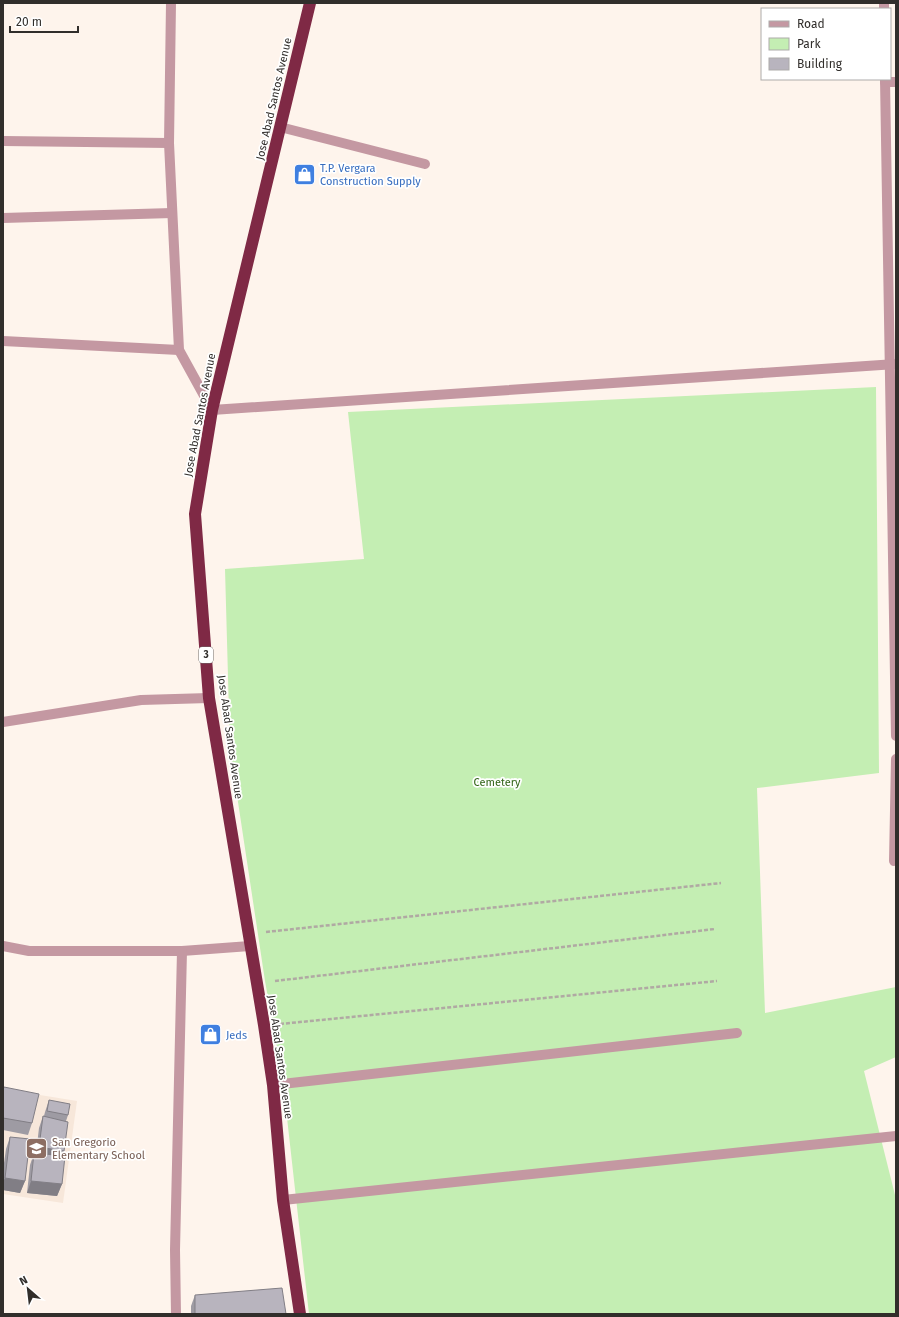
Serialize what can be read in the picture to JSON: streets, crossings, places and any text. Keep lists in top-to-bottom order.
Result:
{
  "streets": {
    "highway": ["Jose Abad Santos Avenue", "3"]
  },
  "parks": ["Cemetery"],
  "places": {
    "shop": ["T.P. Vergara Construction Supply", "Jeds"],
    "school or university": ["San Gregorio Elementary School"]
  },
  "legend": ["Road", "Park", "Building"],
  "scale_bar": "20 m",
  "north": "top left"
}
